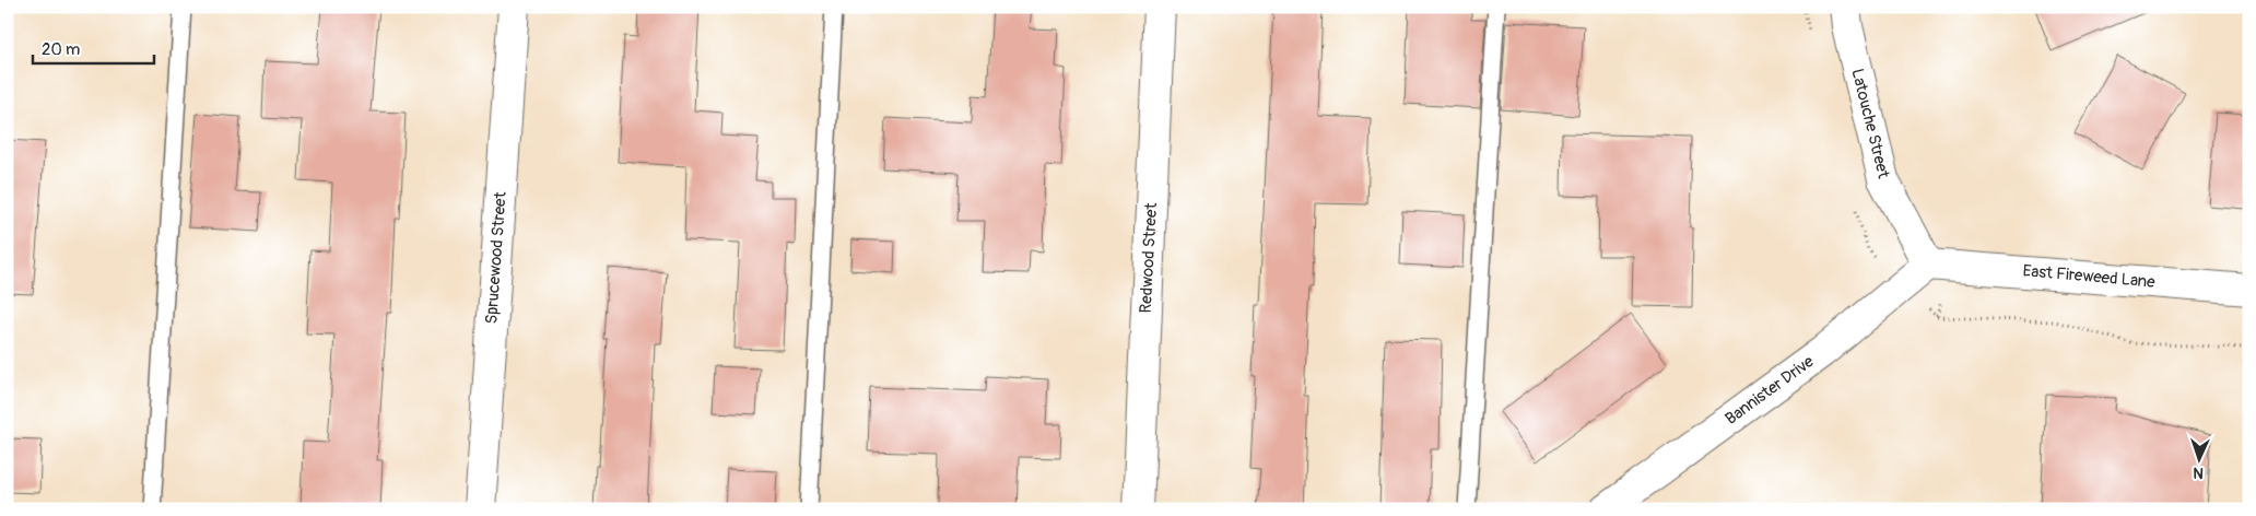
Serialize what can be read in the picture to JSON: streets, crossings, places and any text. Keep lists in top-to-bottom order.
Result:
{
  "streets": {
    "street": [
      "Latouche Street",
      "Sprucewood Street",
      "Redwood Street",
      "East Fireweed Lane",
      "Bannister Drive"
    ]
  },
  "crossings": [
    ["Latouche Street", "East Fireweed Lane"],
    ["Latouche Street", "Bannister Drive"],
    ["East Fireweed Lane", "Bannister Drive"]
  ],
  "scale_bar": "20 m",
  "north": "bottom"
}
